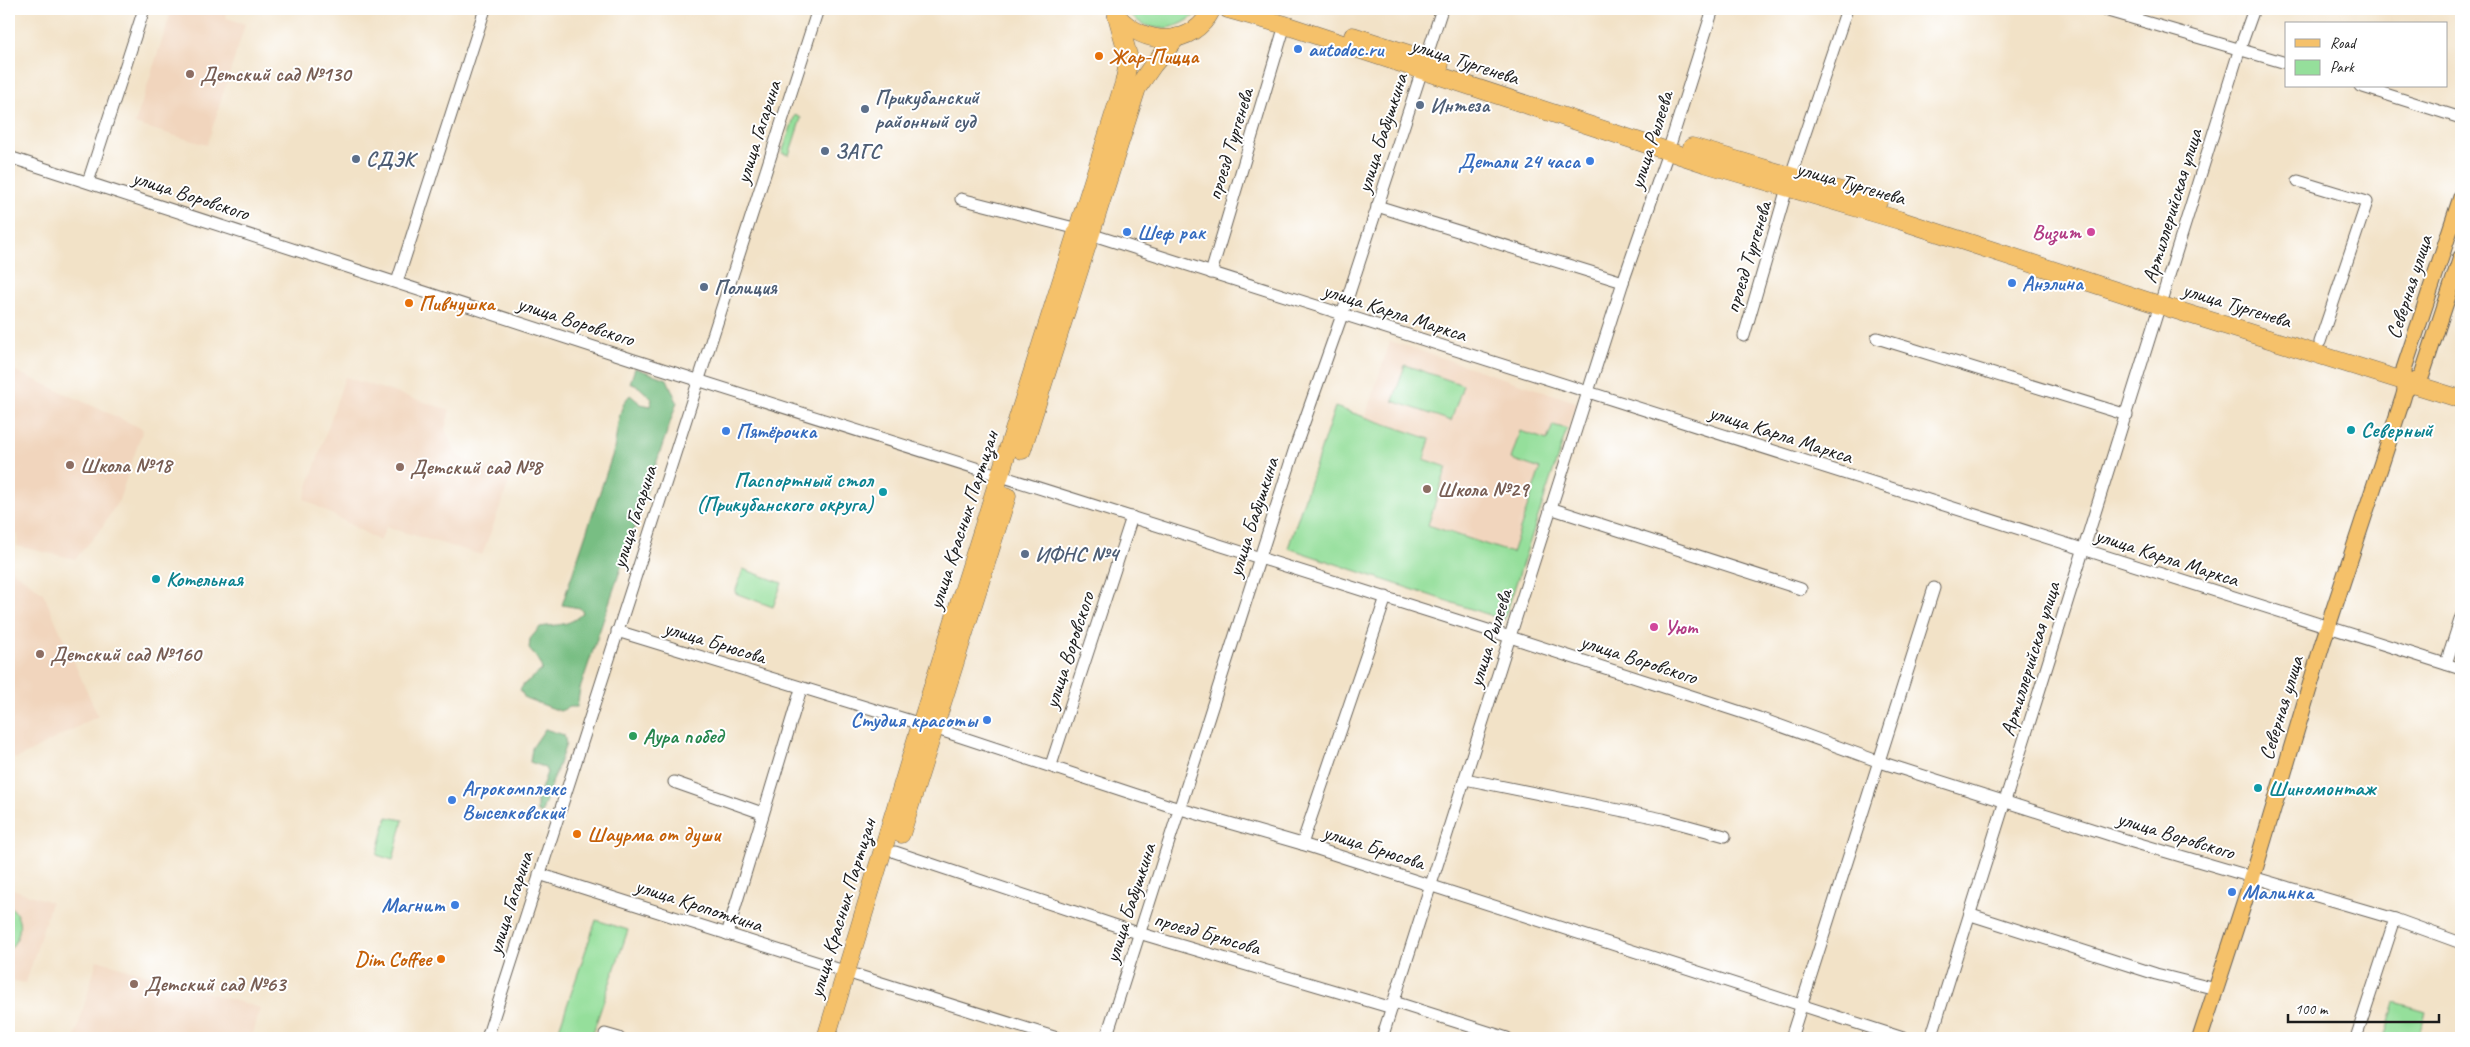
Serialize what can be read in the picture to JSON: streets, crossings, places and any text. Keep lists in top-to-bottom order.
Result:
{
  "streets": {
    "highway": ["улица Тургенева", "улица Красных Партизан"],
    "main road": ["Северная улица"],
    "street": [
      "улица Гагарина",
      "улица Бабушкина",
      "улица Рылеева",
      "проезд Тургенева",
      "улица Воровского",
      "Артиллерийская улица",
      "улица Карла Маркса",
      "улица Брюсова",
      "улица Кропоткина",
      "проезд Брюсова"
    ]
  },
  "crossings": [
    ["улица Тургенева", "улица Бабушкина"],
    ["улица Тургенева", "улица Рылеева"],
    ["улица Тургенева", "проезд Тургенева"],
    ["улица Тургенева", "Артиллерийская улица"],
    ["улица Тургенева", "Северная улица"],
    ["улица Гагарина", "улица Воровского"],
    ["улица Гагарина", "улица Брюсова"],
    ["улица Гагарина", "улица Кропоткина"],
    ["улица Бабушкина", "улица Воровского"],
    ["улица Бабушкина", "улица Карла Маркса"],
    ["улица Бабушкина", "улица Брюсова"],
    ["улица Бабушкина", "проезд Брюсова"],
    ["улица Рылеева", "улица Воровского"],
    ["улица Рылеева", "улица Карла Маркса"],
    ["улица Рылеева", "улица Брюсова"],
    ["улица Рылеева", "проезд Брюсова"],
    ["проезд Тургенева", "улица Карла Маркса"],
    ["улица Воровского", "Артиллерийская улица"],
    ["улица Воровского", "Северная улица"],
    ["улица Воровского", "улица Красных Партизан"],
    ["улица Воровского", "улица Брюсова"],
    ["Артиллерийская улица", "улица Карла Маркса"],
    ["Северная улица", "улица Карла Маркса"],
    ["улица Карла Маркса", "улица Красных Партизан"],
    ["улица Красных Партизан", "улица Брюсова"],
    ["улица Красных Партизан", "улица Кропоткина"],
    ["улица Красных Партизан", "проезд Брюсова"]
  ],
  "places": [
    "autodoc.ru",
    "Жар-Пицца",
    "Детский сад №130",
    "Интеза",
    "Прикубанский районный суд",
    "ЗАГС",
    "СДЭК",
    "Детали 24 часа",
    "Шеф рак",
    "Визит",
    "Анэлина",
    "Полиция",
    "Пивнушка",
    "Северный",
    "Пятёрочка",
    "Школа №18",
    "Детский сад №8",
    "Школа №29",
    "Паспортный стол (Прикубанского округа)",
    "ИФНС №4",
    "Котельная",
    "Уют",
    "Детский сад №160",
    "Студия красоты",
    "Аура побед",
    "Шиномонтаж",
    "Агрокомплекс Выселковский",
    "Шаурма от души",
    "Малинка",
    "Магнит",
    "Dim Coffee",
    "Детский сад №63"
  ],
  "legend": ["Road", "Park"],
  "scale_bar": "100 m"
}
